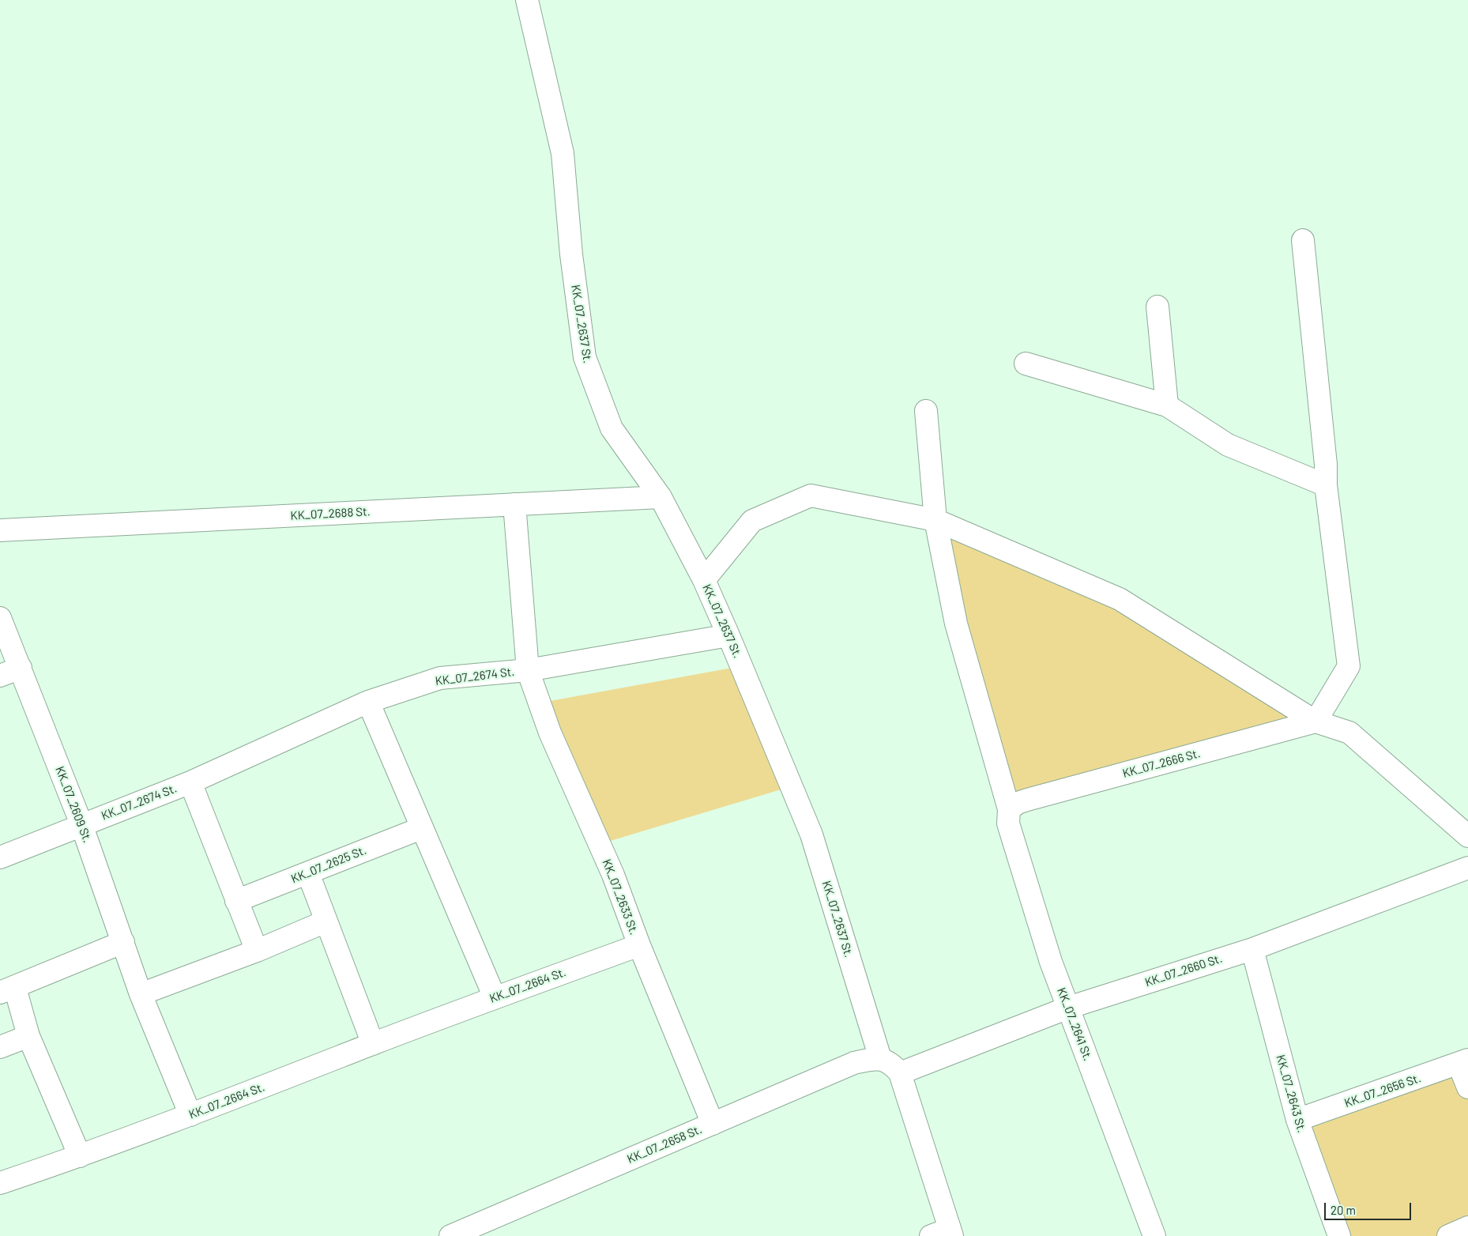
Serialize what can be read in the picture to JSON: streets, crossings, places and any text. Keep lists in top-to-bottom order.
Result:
{
  "streets": {
    "street": [
      "KK_07_2637 St.",
      "KK_07_2688 St.",
      "KK_07_2674 St.",
      "KK_07_2666 St.",
      "KK_07_2609 St.",
      "KK_07_2625 St.",
      "KK_07_2633 St.",
      "KK_07_2660 St.",
      "KK_07_2664 St.",
      "KK_07_2641 St.",
      "KK_07_2656 St.",
      "KK_07_2643 St.",
      "KK_07_2658 St."
    ]
  },
  "crossings": [
    ["KK_07_2637 St.", "KK_07_2688 St."],
    ["KK_07_2637 St.", "KK_07_2674 St."],
    ["KK_07_2637 St.", "KK_07_2658 St."],
    ["KK_07_2688 St.", "KK_07_2633 St."],
    ["KK_07_2674 St.", "KK_07_2609 St."],
    ["KK_07_2674 St.", "KK_07_2625 St."],
    ["KK_07_2674 St.", "KK_07_2633 St."],
    ["KK_07_2666 St.", "KK_07_2641 St."],
    ["KK_07_2609 St.", "KK_07_2664 St."],
    ["KK_07_2633 St.", "KK_07_2664 St."],
    ["KK_07_2633 St.", "KK_07_2658 St."],
    ["KK_07_2660 St.", "KK_07_2641 St."],
    ["KK_07_2660 St.", "KK_07_2643 St."],
    ["KK_07_2656 St.", "KK_07_2643 St."]
  ],
  "scale_bar": "20 m"
}
